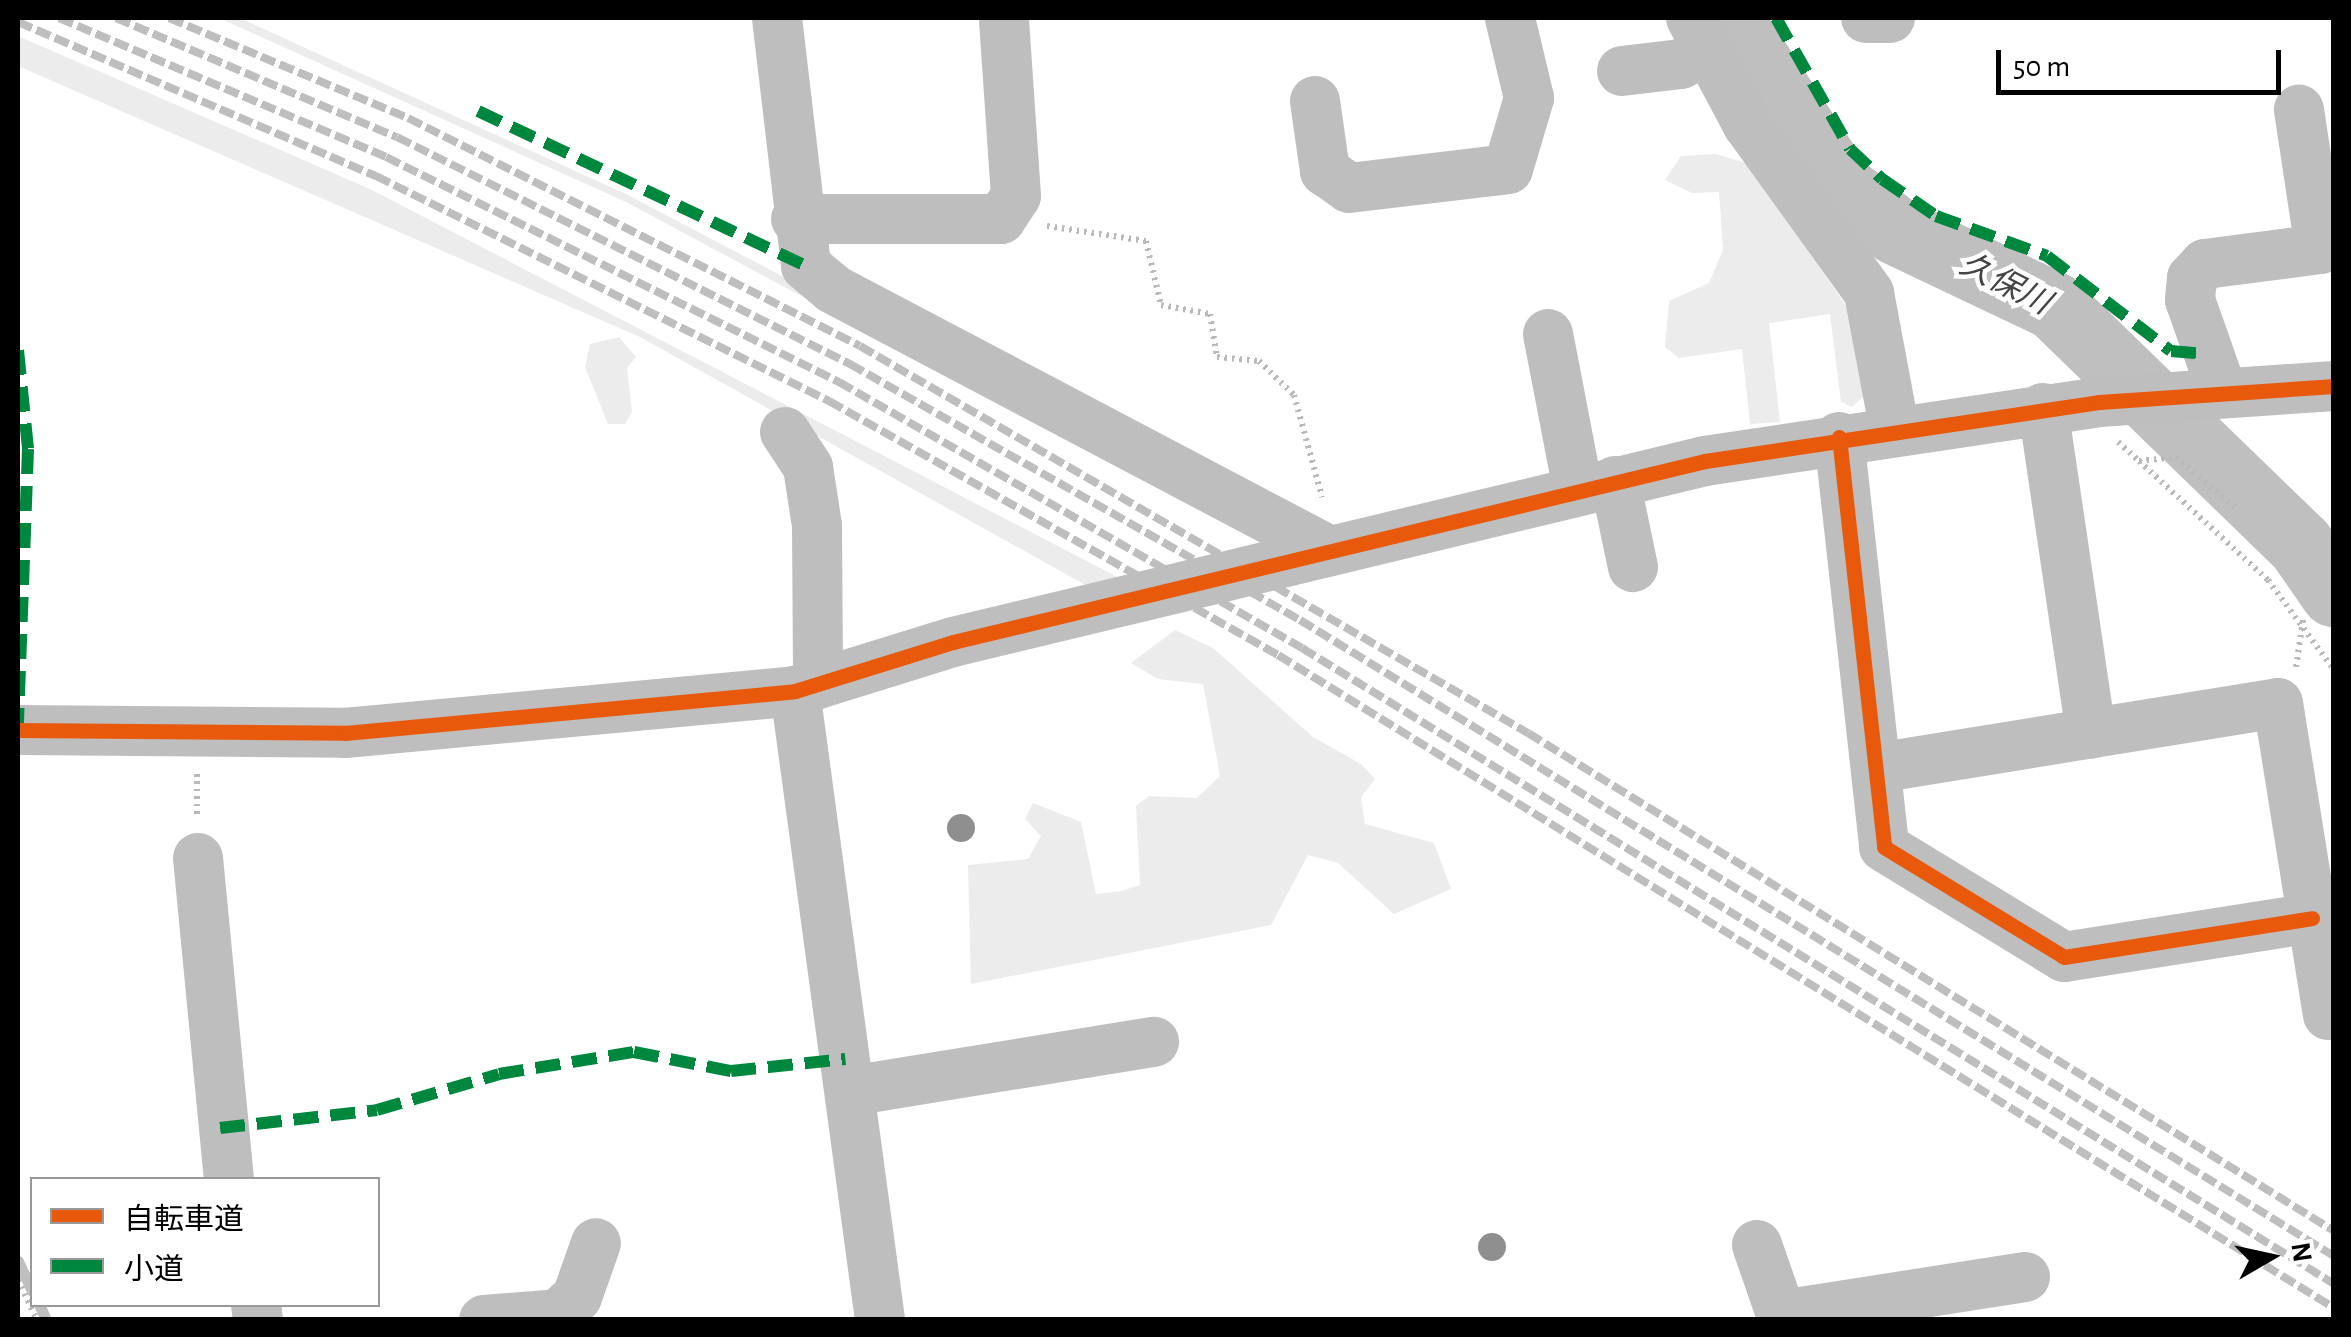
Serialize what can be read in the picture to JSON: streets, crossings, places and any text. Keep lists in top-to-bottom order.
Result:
{
  "water": ["久保川"],
  "legend": ["自転車道", "小道"],
  "scale_bar": "50 m",
  "north": "right"
}
